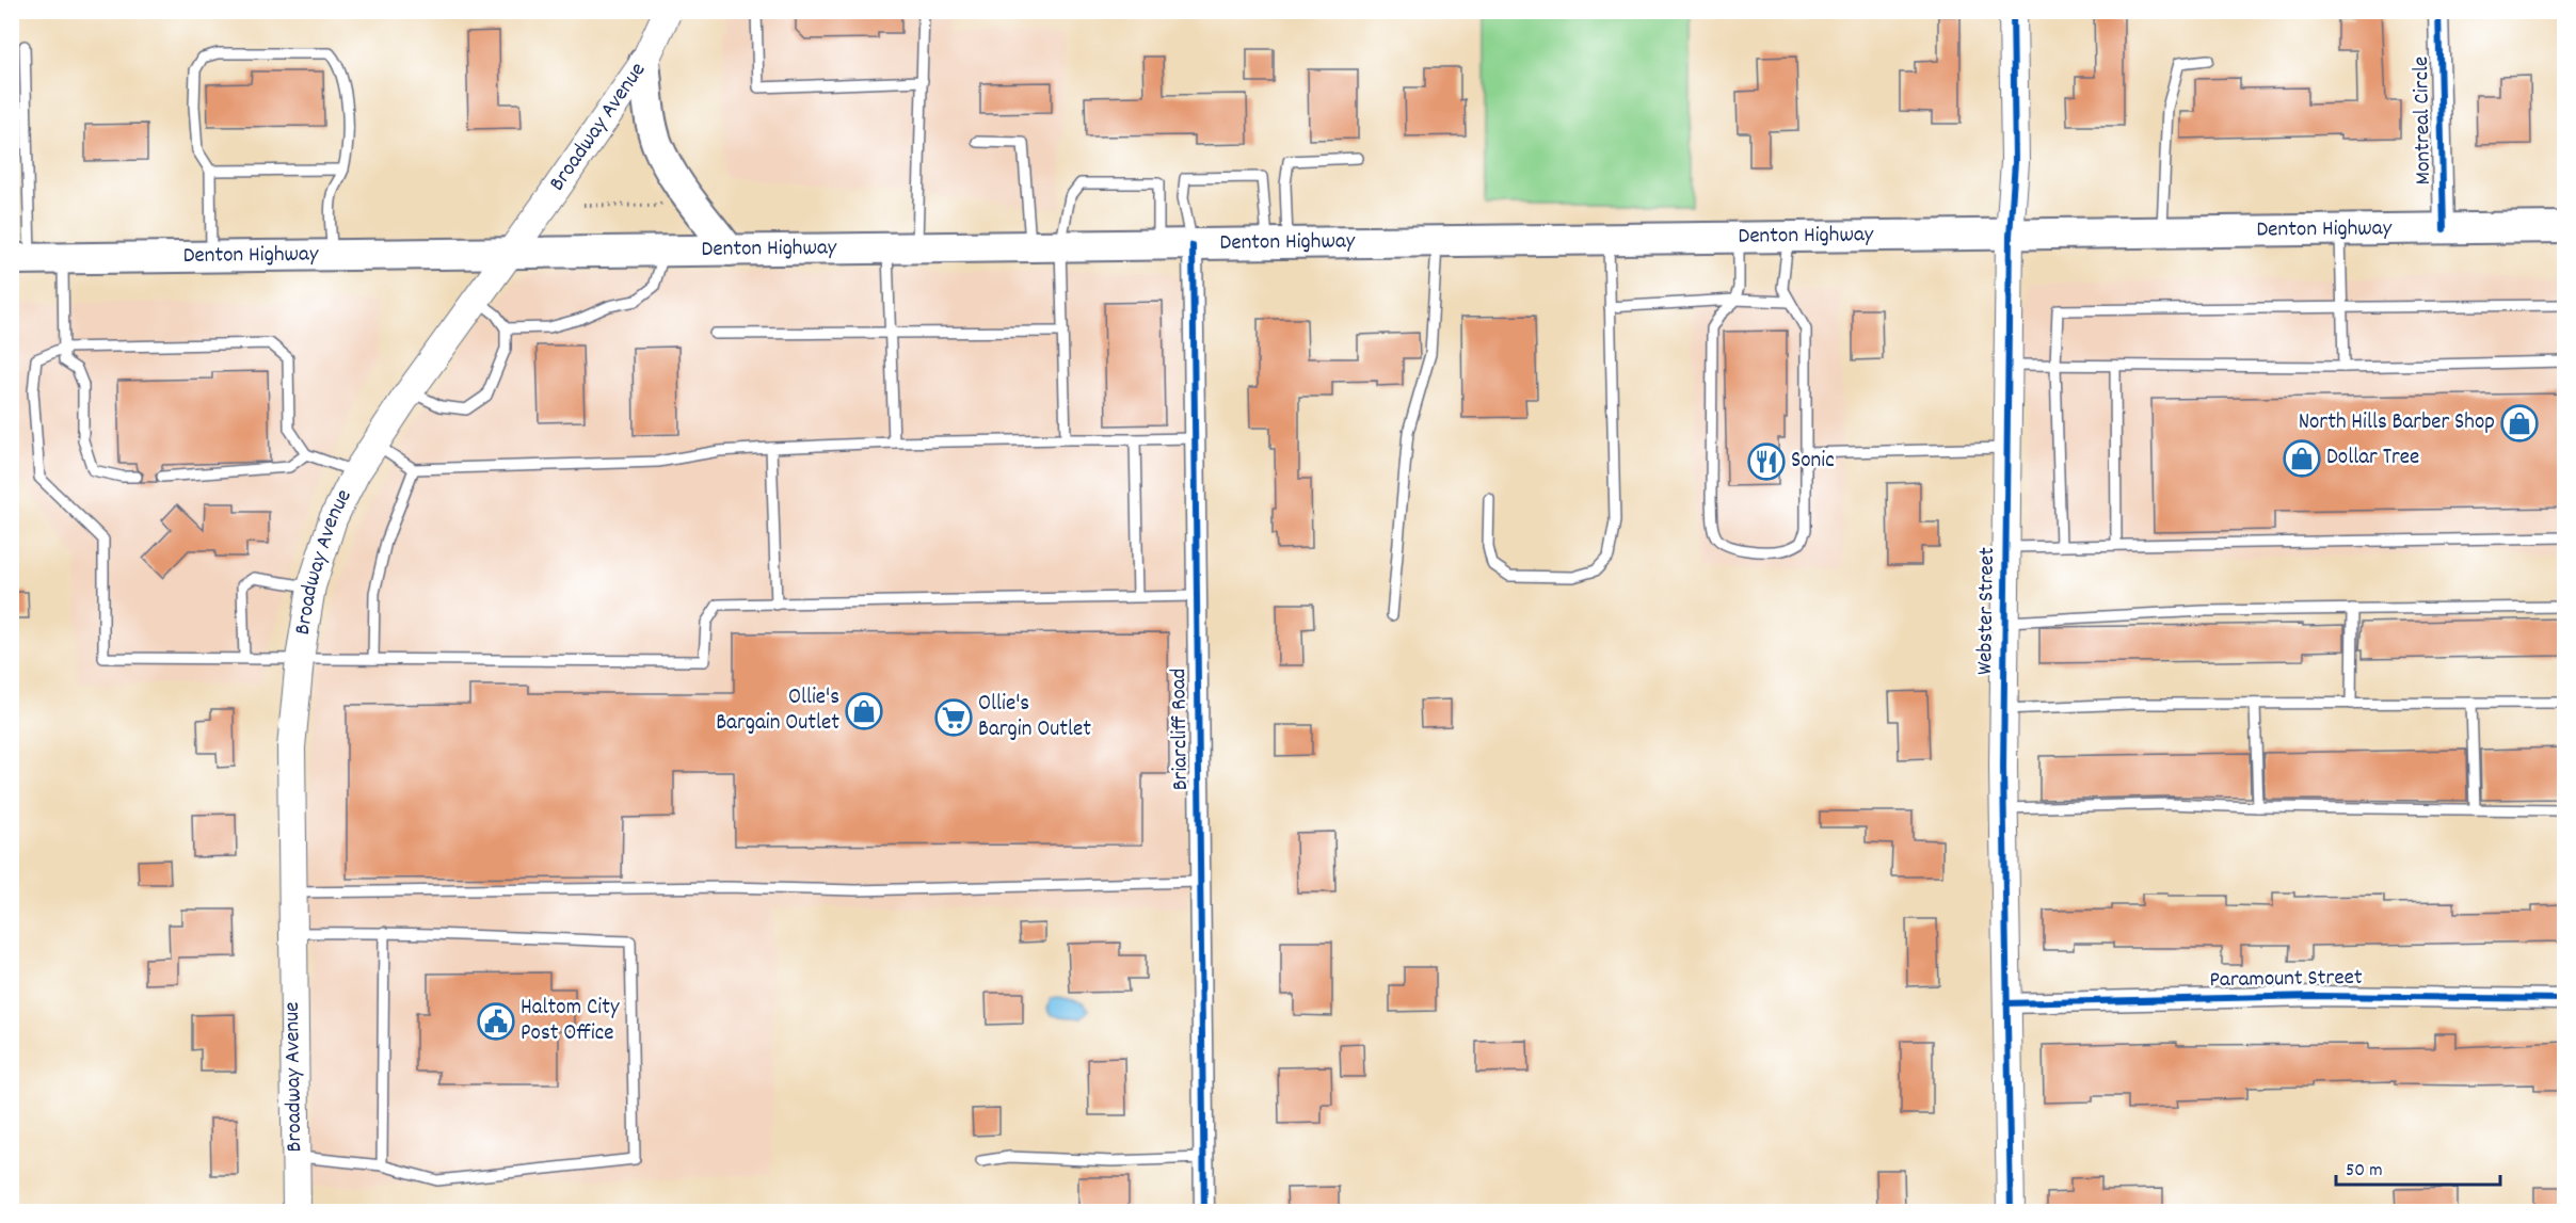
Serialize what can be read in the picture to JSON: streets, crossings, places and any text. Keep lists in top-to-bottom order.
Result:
{
  "streets": {
    "main road": ["Broadway Avenue", "Denton Highway", "Webster Street"],
    "street": ["Montreal Circle", "Briarcliff Road", "Paramount Street"]
  },
  "crossings": [
    ["Montreal Circle", "Denton Highway"],
    ["Broadway Avenue", "Denton Highway"],
    ["Denton Highway", "Webster Street"],
    ["Denton Highway", "Briarcliff Road"],
    ["Webster Street", "Paramount Street"]
  ],
  "places": {
    "shop": ["North Hills Barber Shop", "Dollar Tree", "Ollie's Bargain Outlet"],
    "restaurant": ["Sonic"],
    "supermarket": ["Ollie's Bargin Outlet"],
    "public building": ["Haltom City Post Office"]
  },
  "scale_bar": "50 m"
}
